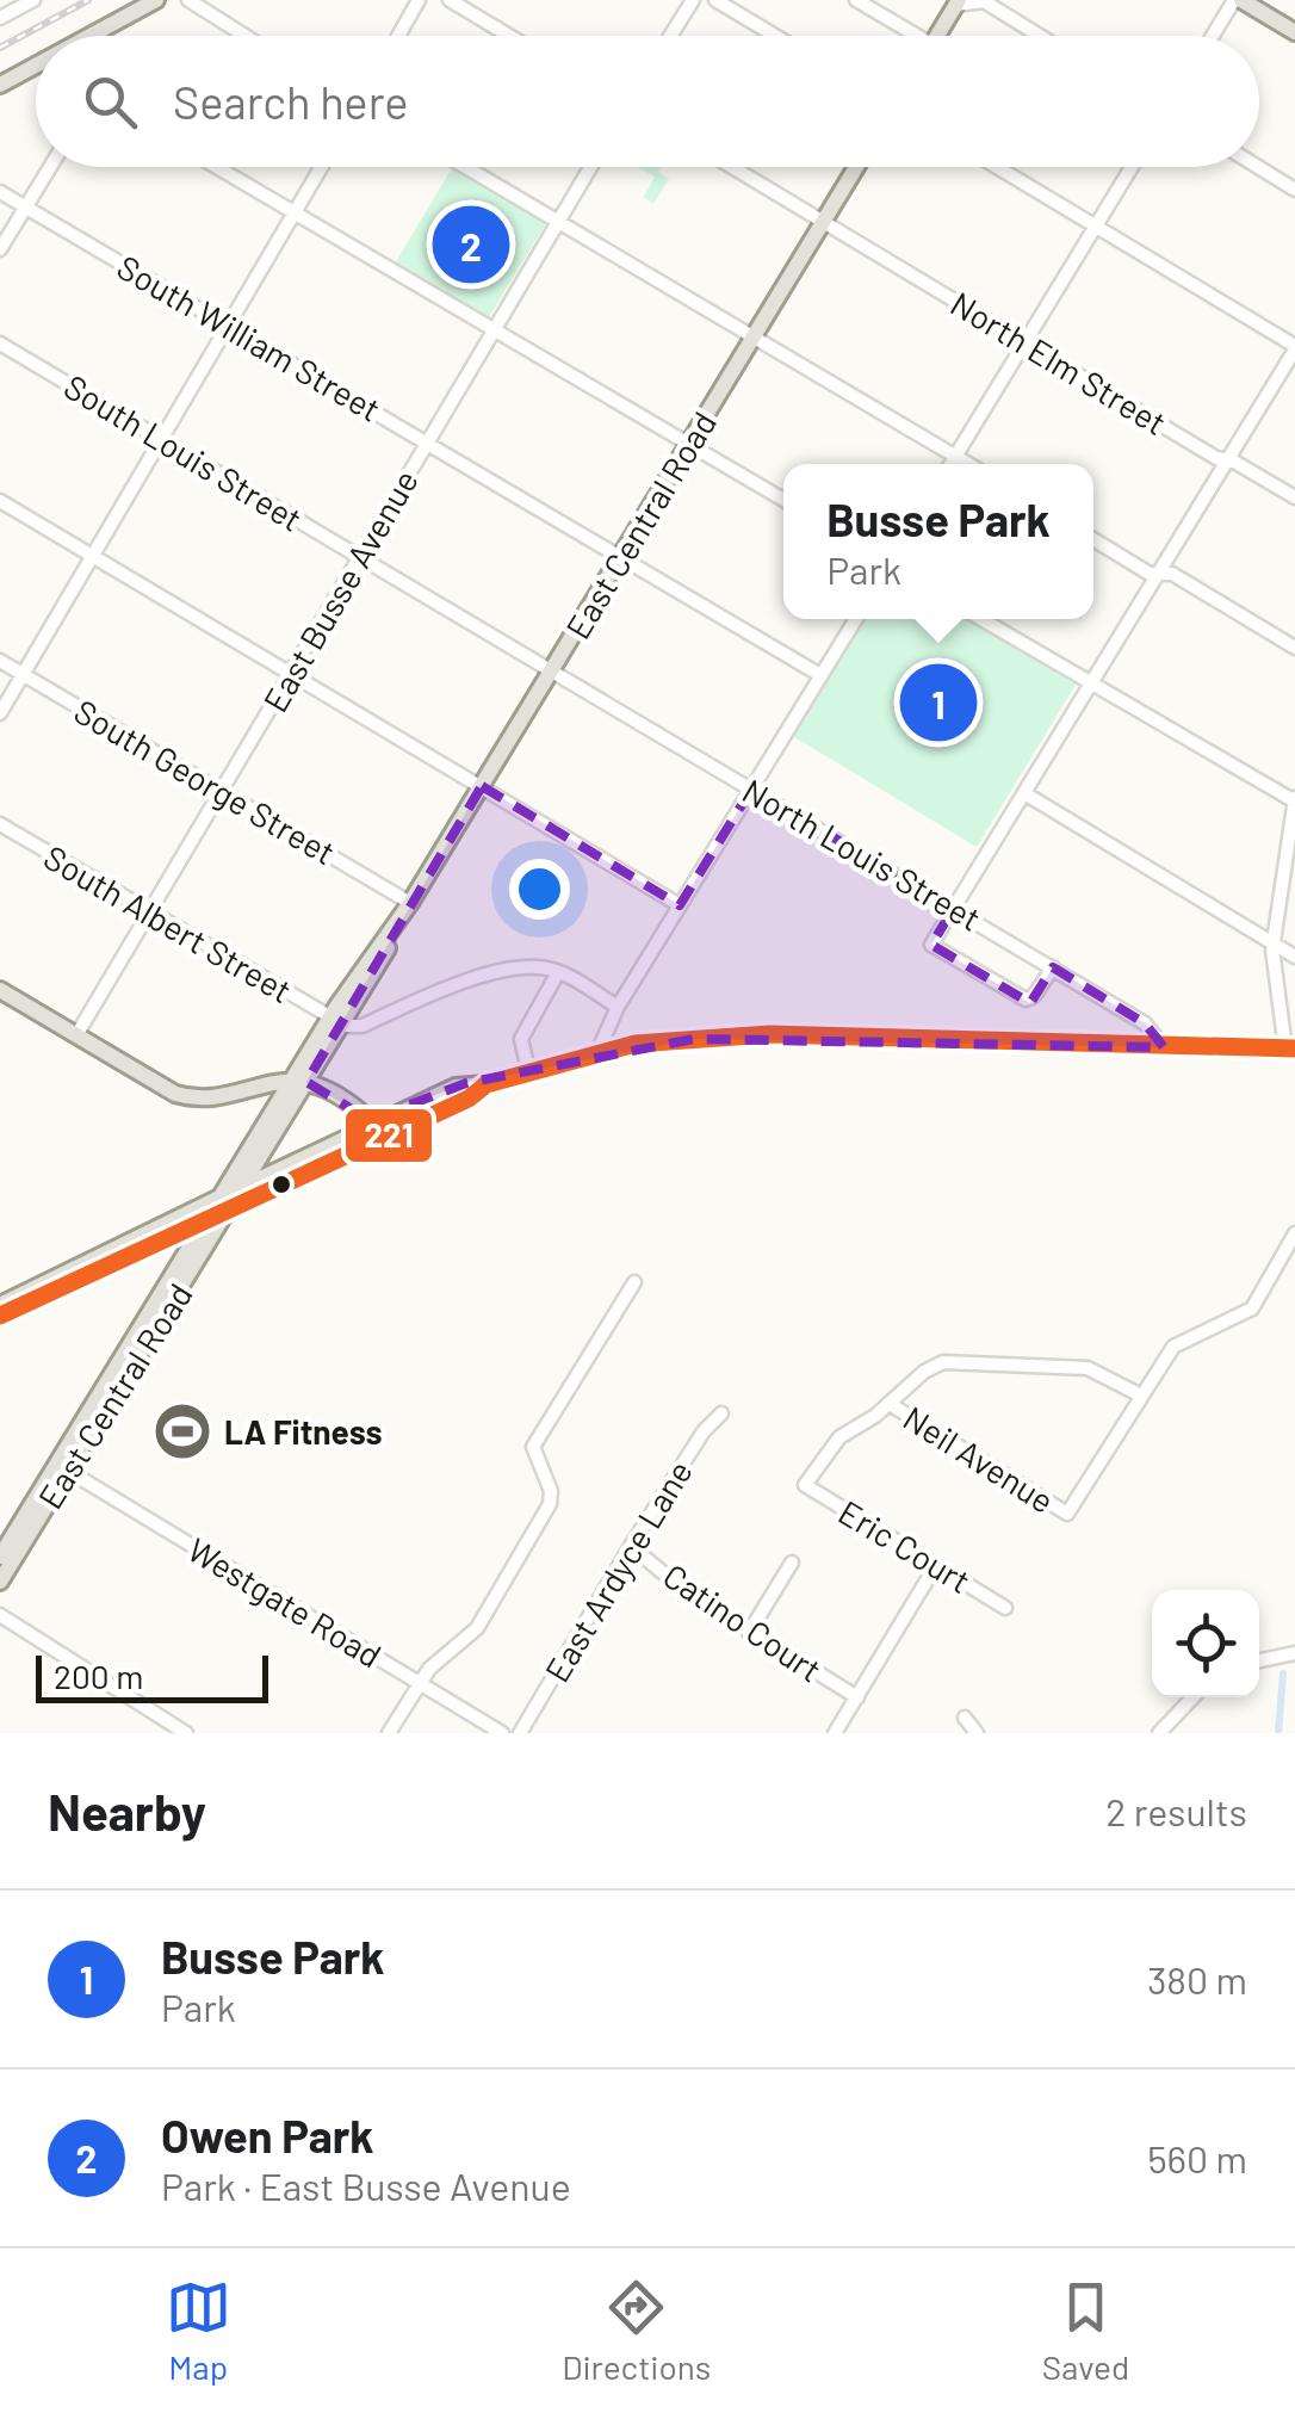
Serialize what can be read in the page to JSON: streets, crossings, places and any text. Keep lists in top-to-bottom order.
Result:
{
  "streets": {
    "main road": ["East Central Road"],
    "street": [
      "South William Street",
      "North Elm Street",
      "South Louis Street",
      "East Busse Avenue",
      "South George Street",
      "North Louis Street",
      "South Albert Street",
      "Neil Avenue",
      "Eric Court",
      "East Ardyce Lane",
      "Westgate Road",
      "Catino Court"
    ]
  },
  "crossings": [
    ["South William Street", "East Central Road"],
    ["South William Street", "East Busse Avenue"],
    ["North Elm Street", "East Central Road"],
    ["South Louis Street", "East Central Road"],
    ["South Louis Street", "East Busse Avenue"],
    ["South Louis Street", "North Louis Street"],
    ["East Central Road", "South George Street"],
    ["East Central Road", "North Louis Street"],
    ["East Central Road", "South Albert Street"],
    ["East Central Road", "Westgate Road"],
    ["East Busse Avenue", "South George Street"],
    ["East Busse Avenue", "South Albert Street"],
    ["Neil Avenue", "Eric Court"],
    ["East Ardyce Lane", "Catino Court"]
  ],
  "places": {
    "sports": ["LA Fitness"]
  },
  "lines": ["transit line 221"],
  "scale_bar": "200 m",
  "page": {
    "search": "Search here",
    "pins": ["2", "1"],
    "popup": ["Busse Park", "Park"],
    "scale": "200 m",
    "heading": ["Nearby", "2 results"],
    "list": [
      {
        "mark": "1",
        "name": "Busse Park",
        "note": "Park",
        "value": "380 m"
      },
      {
        "mark": "2",
        "name": "Owen Park",
        "note": "Park · East Busse Avenue",
        "value": "560 m"
      }
    ],
    "nav": ["Map", "Directions", "Saved"]
  }
}
